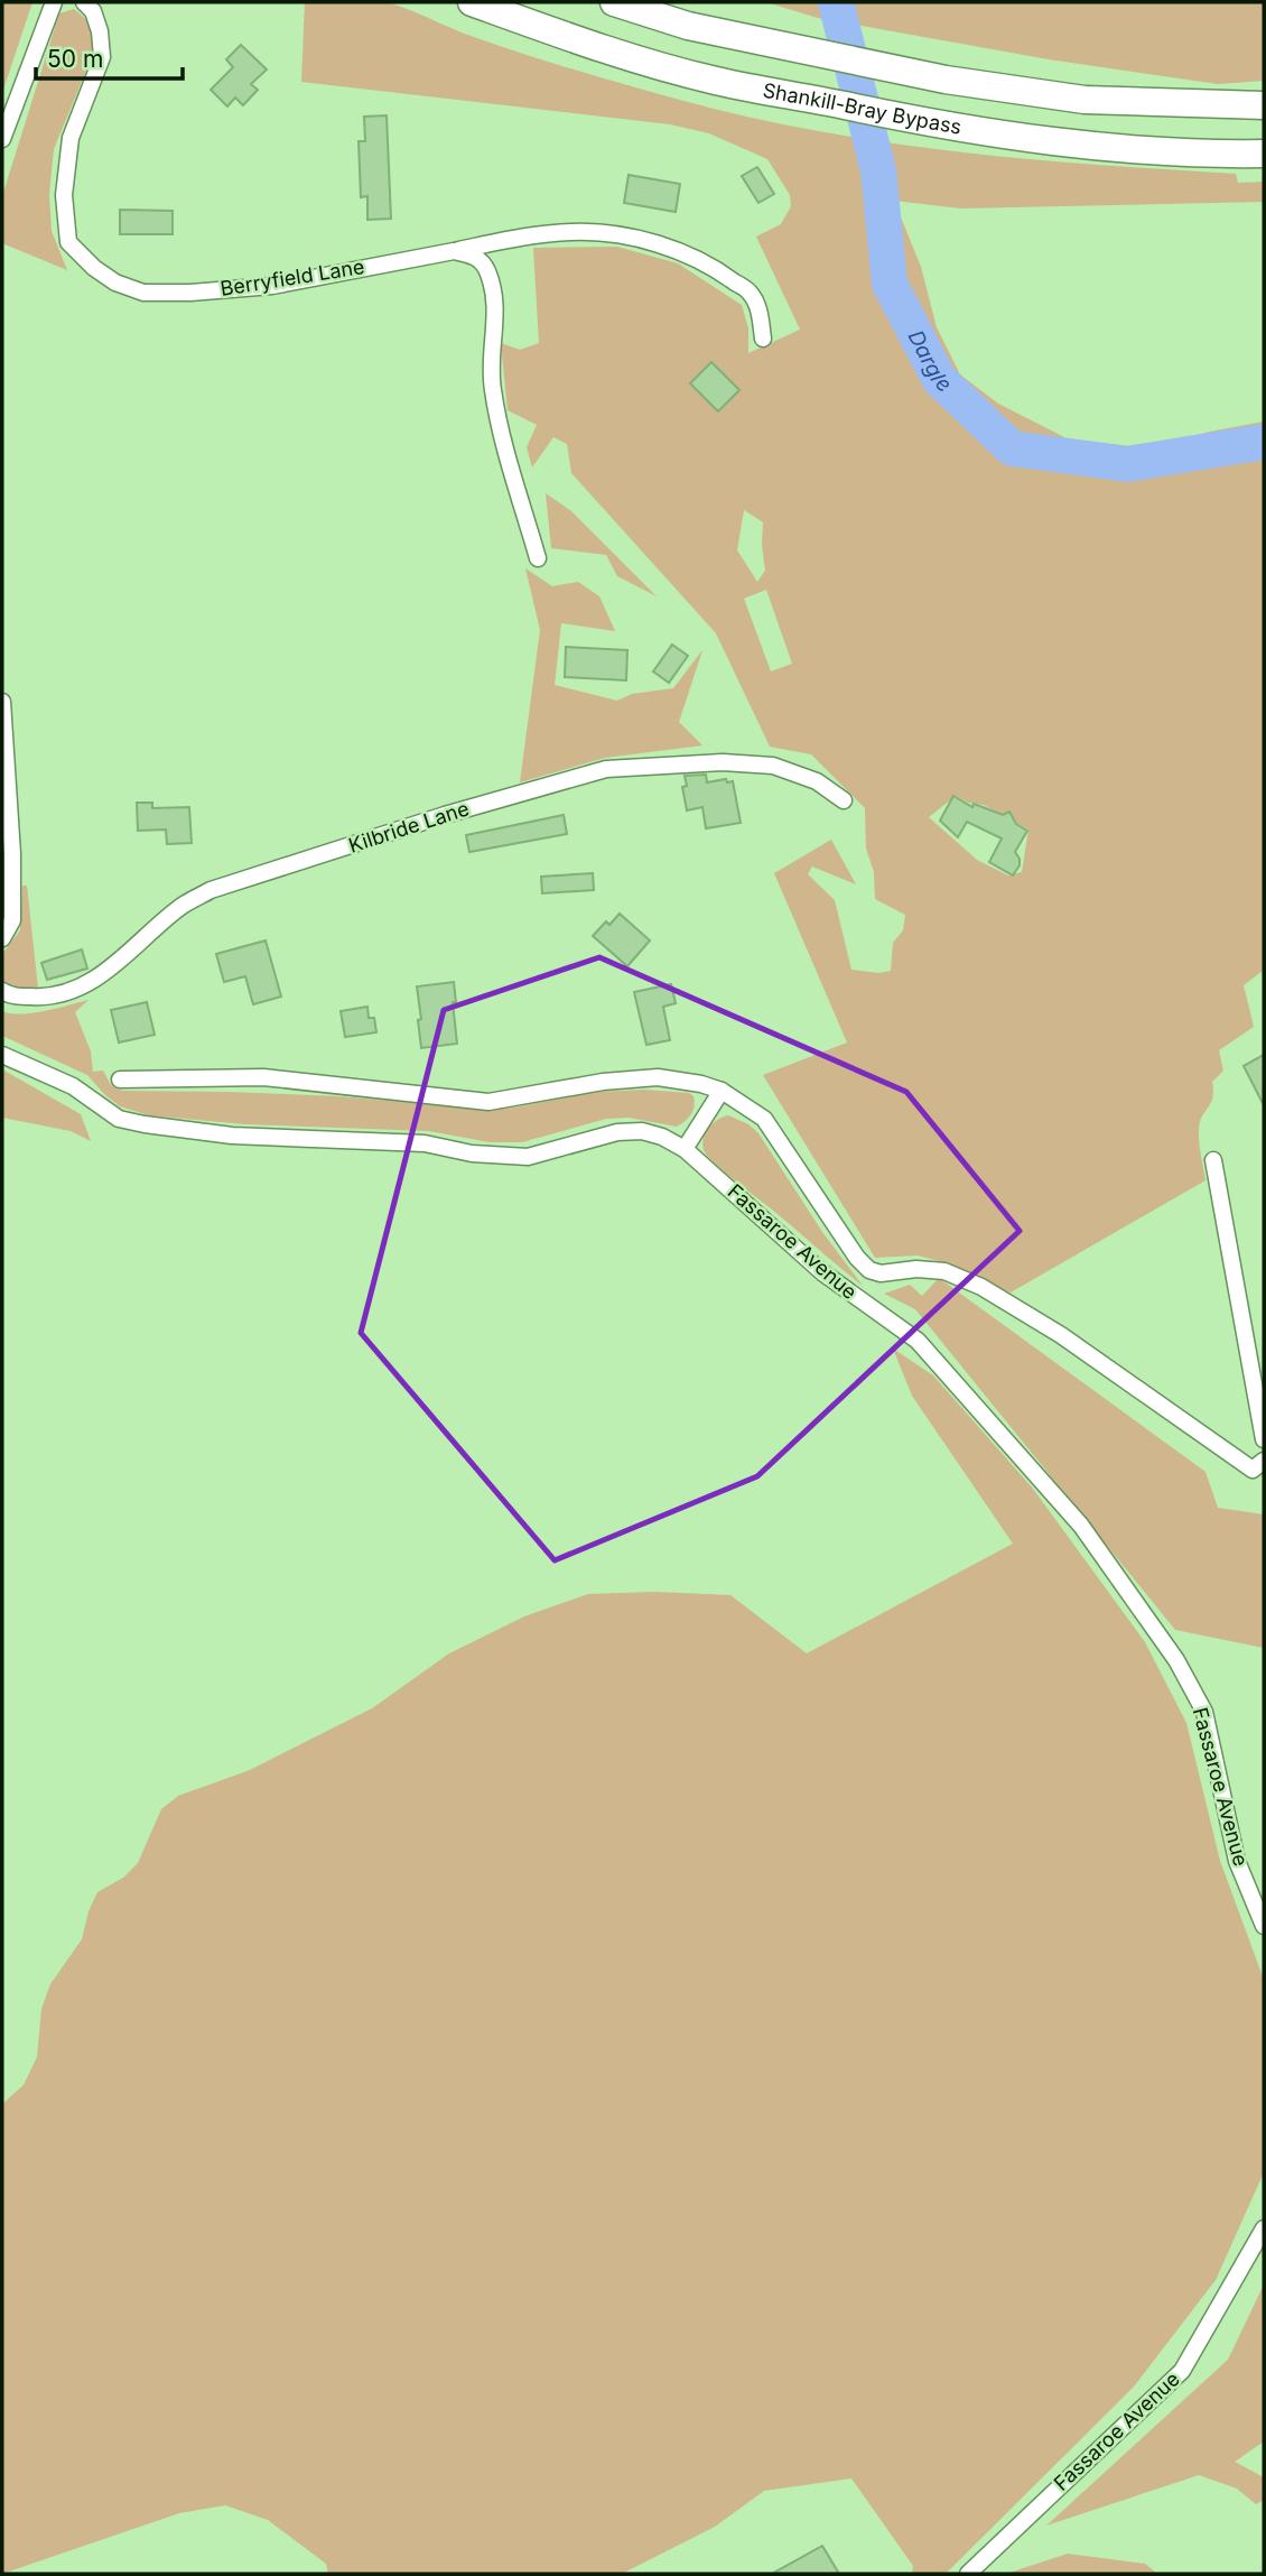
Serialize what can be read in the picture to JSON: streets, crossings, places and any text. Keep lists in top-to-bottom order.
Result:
{
  "streets": {
    "highway": ["Shankill-Bray Bypass"],
    "street": ["Berryfield Lane", "Kilbride Lane", "Fassaroe Avenue"]
  },
  "water": ["Dargle"],
  "scale_bar": "50 m"
}
